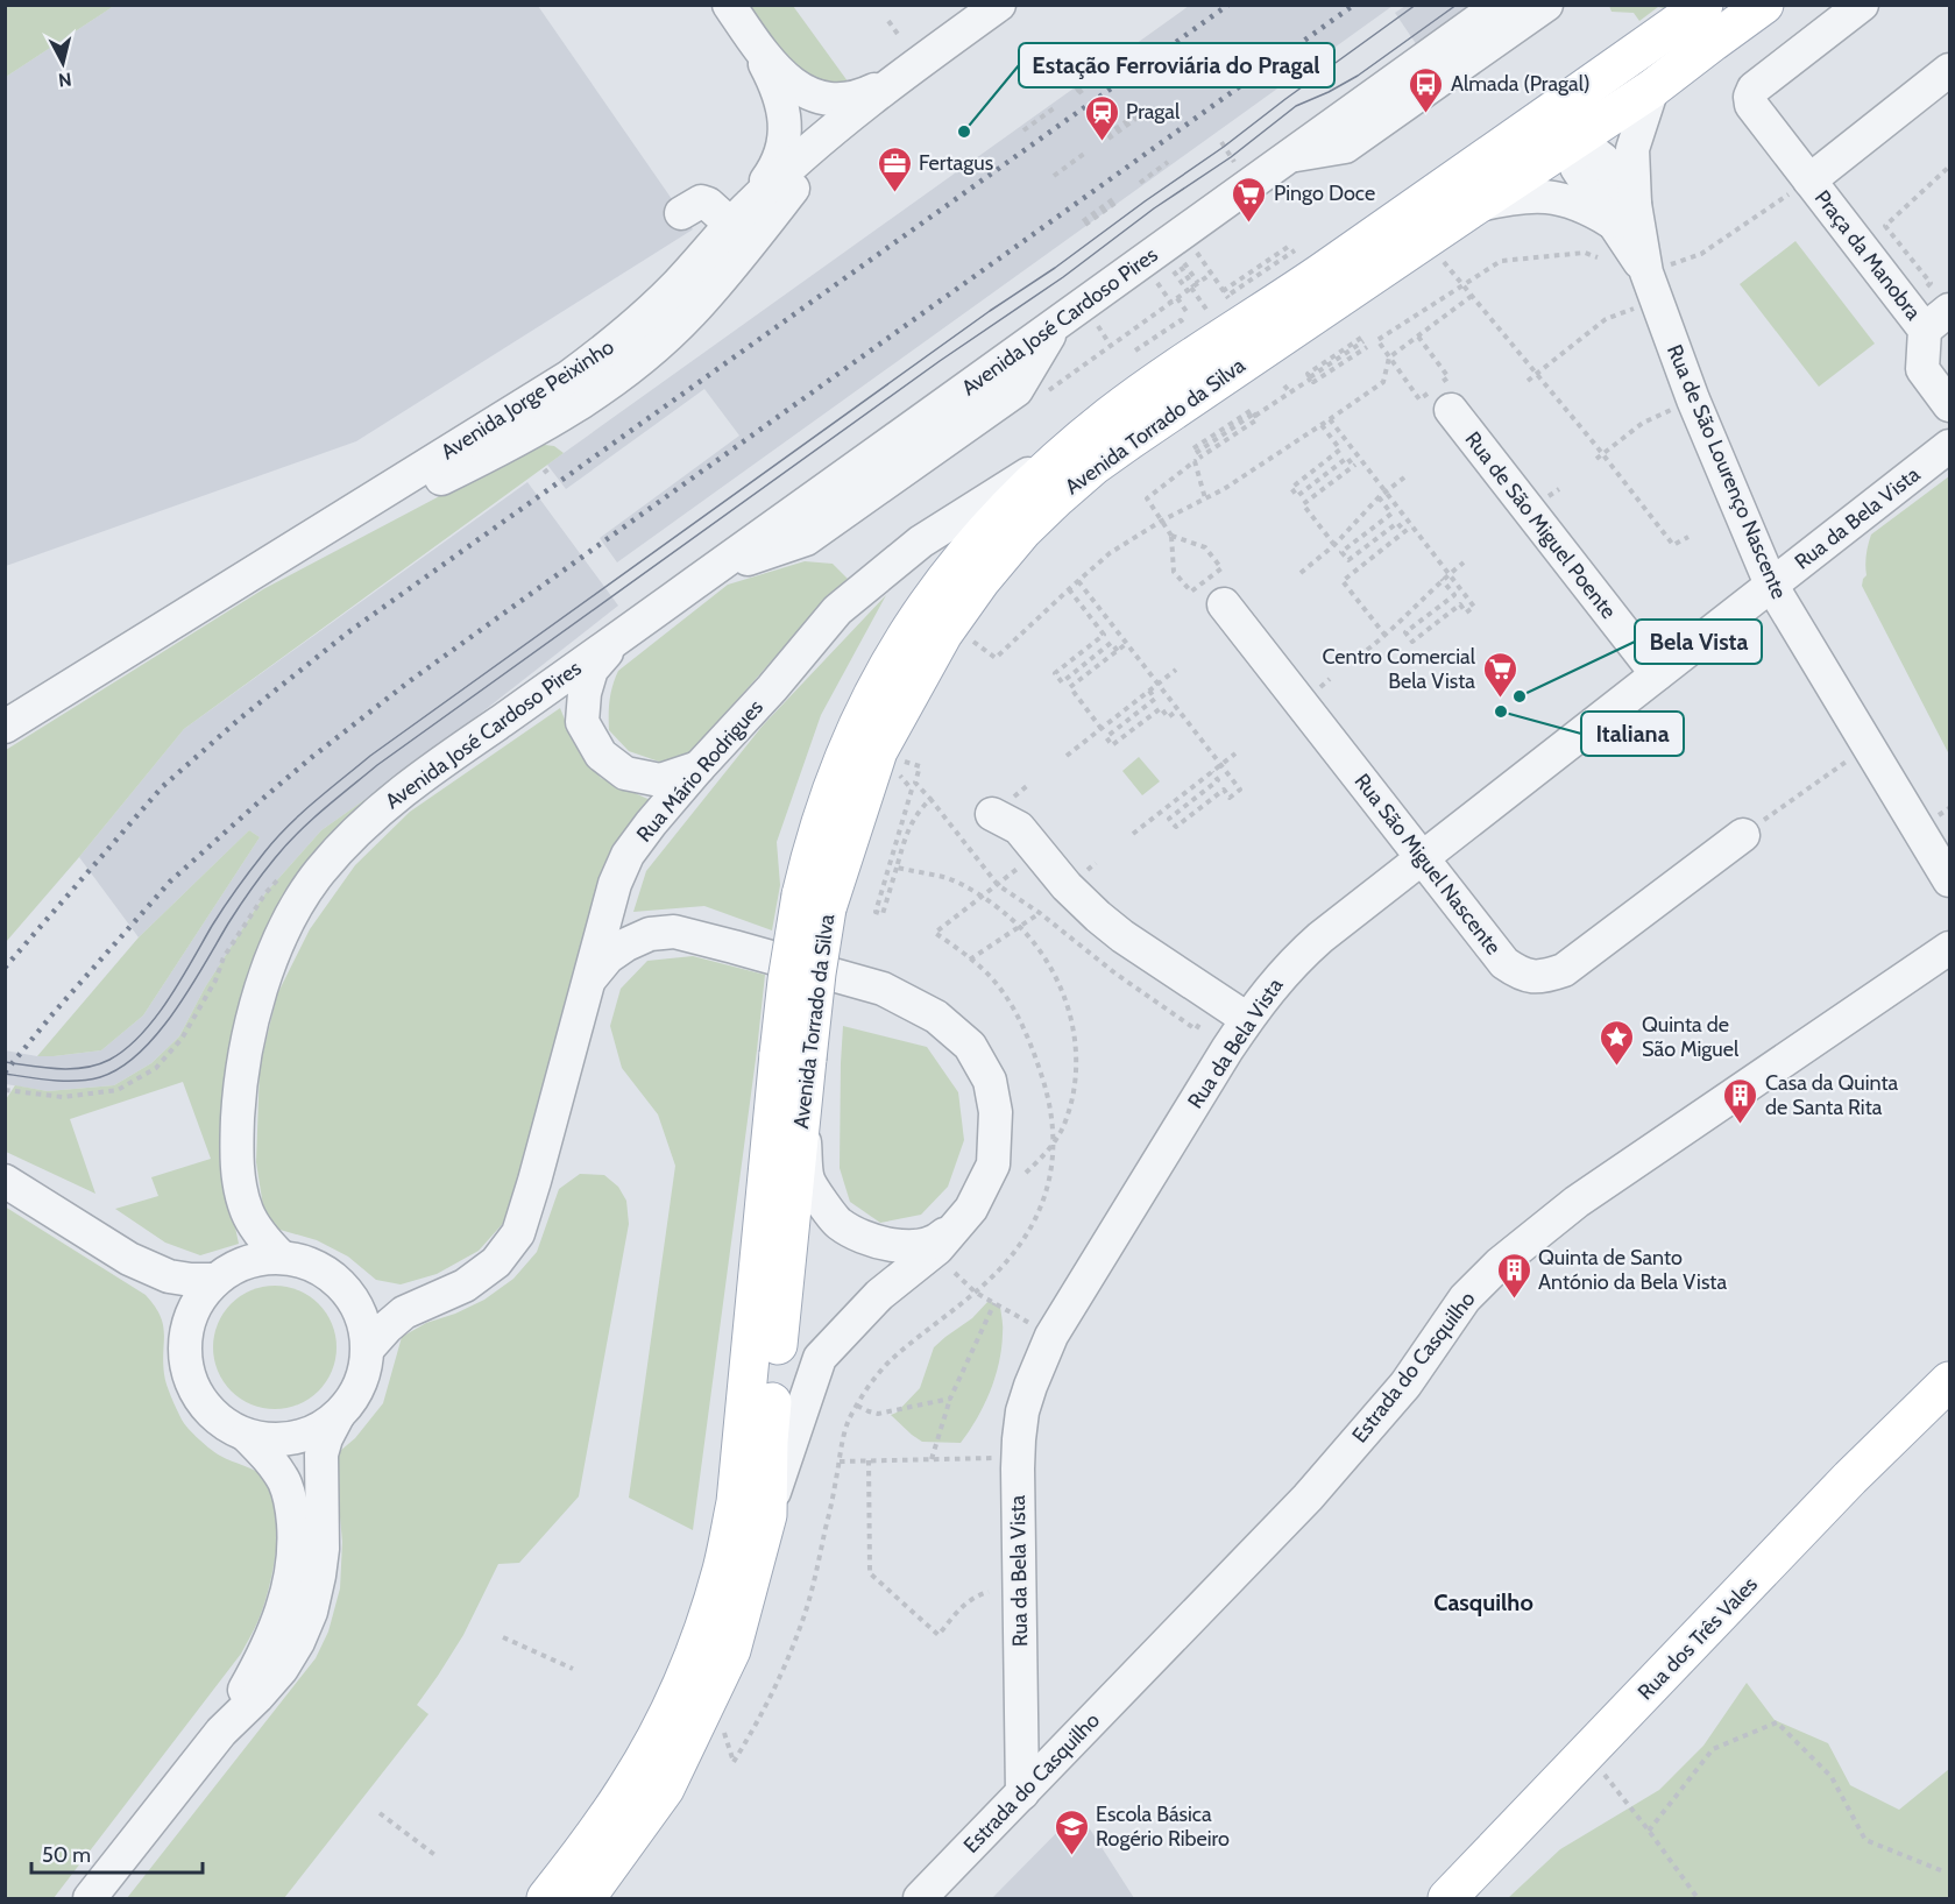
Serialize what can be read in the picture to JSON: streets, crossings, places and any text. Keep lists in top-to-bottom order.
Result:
{
  "streets": {
    "main road": ["Avenida Torrado da Silva", "Rua dos Três Vales"],
    "street": [
      "Praça da Manobra",
      "Avenida José Cardoso Pires",
      "Avenida Jorge Peixinho",
      "Rua de São Lourenço Nascente",
      "Rua da Bela Vista",
      "Rua de São Miguel Poente",
      "Rua Mário Rodrigues",
      "Rua São Miguel Nascente",
      "Estrada do Casquilho"
    ]
  },
  "crossings": [
    ["Avenida José Cardoso Pires", "Rua Mário Rodrigues"],
    ["Avenida Torrado da Silva", "Rua de São Lourenço Nascente"],
    ["Avenida Torrado da Silva", "Rua Mário Rodrigues"],
    ["Rua de São Lourenço Nascente", "Rua da Bela Vista"],
    ["Rua da Bela Vista", "Rua de São Miguel Poente"],
    ["Rua da Bela Vista", "Rua São Miguel Nascente"],
    ["Rua da Bela Vista", "Estrada do Casquilho"]
  ],
  "districts": ["Casquilho"],
  "places": {
    "bus stop": ["Almada (Pragal)"],
    "other": ["Estação Ferroviária do Pragal", "Bela Vista", "Italiana"],
    "station": ["Pragal"],
    "office": ["Fertagus"],
    "supermarket": ["Pingo Doce", "Centro Comercial Bela Vista"],
    "place": ["Quinta de São Miguel"],
    "building": ["Casa da Quinta de Santa Rita", "Quinta de Santo António da Bela Vista"],
    "school or university": ["Escola Básica Rogério Ribeiro"]
  },
  "scale_bar": "50 m",
  "north": "bottom"
}
